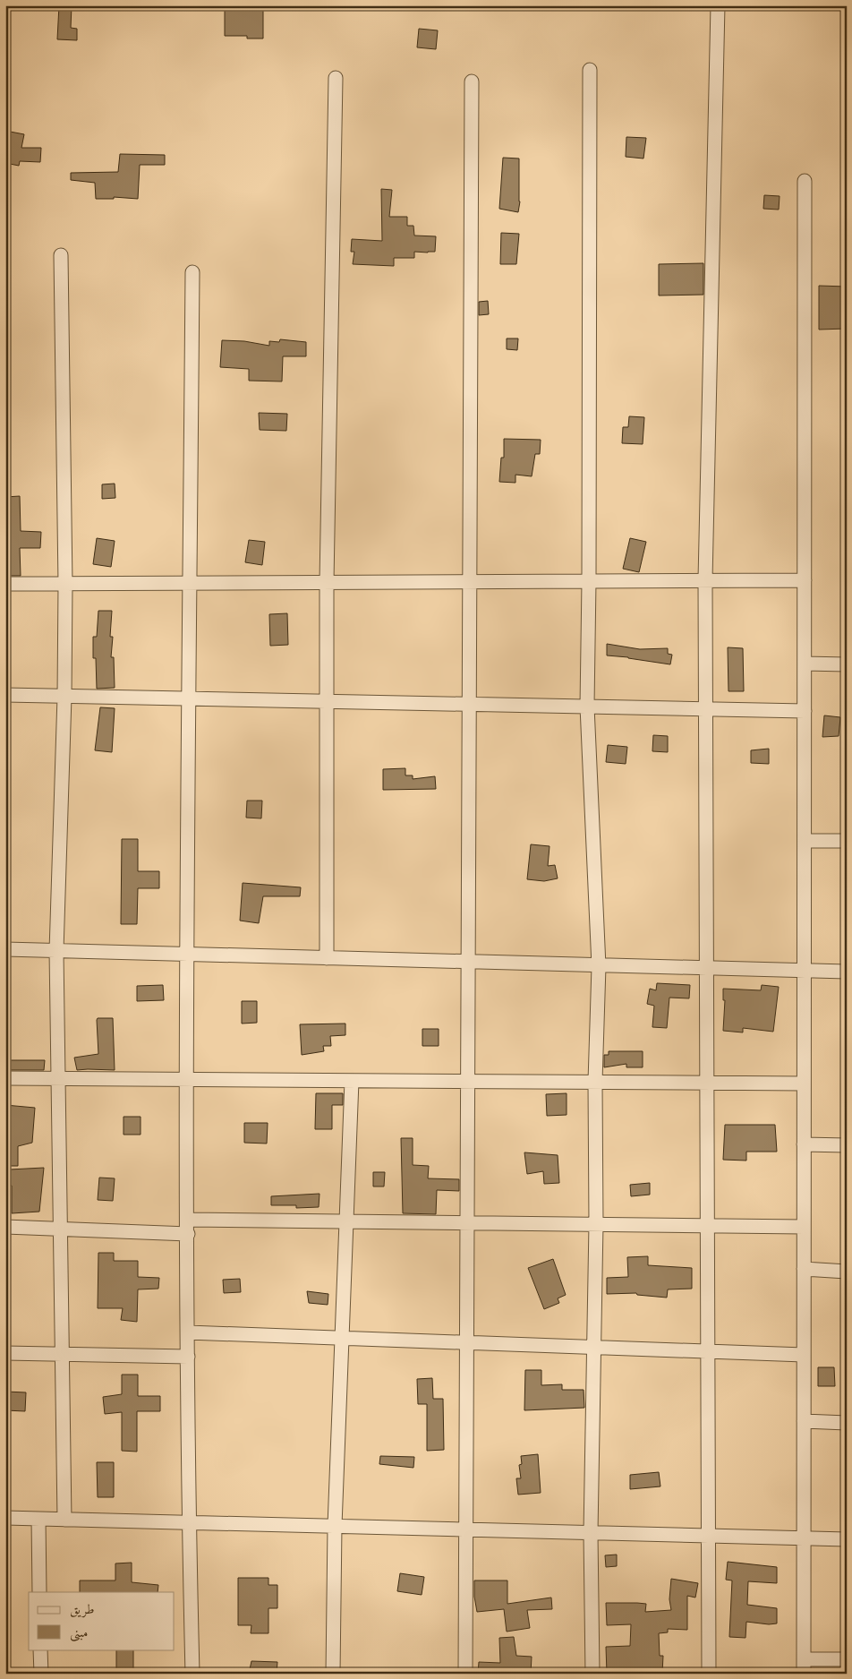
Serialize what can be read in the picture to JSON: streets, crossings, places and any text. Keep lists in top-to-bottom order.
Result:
{
  "legend": ["طريق", "مبنى"]
}
